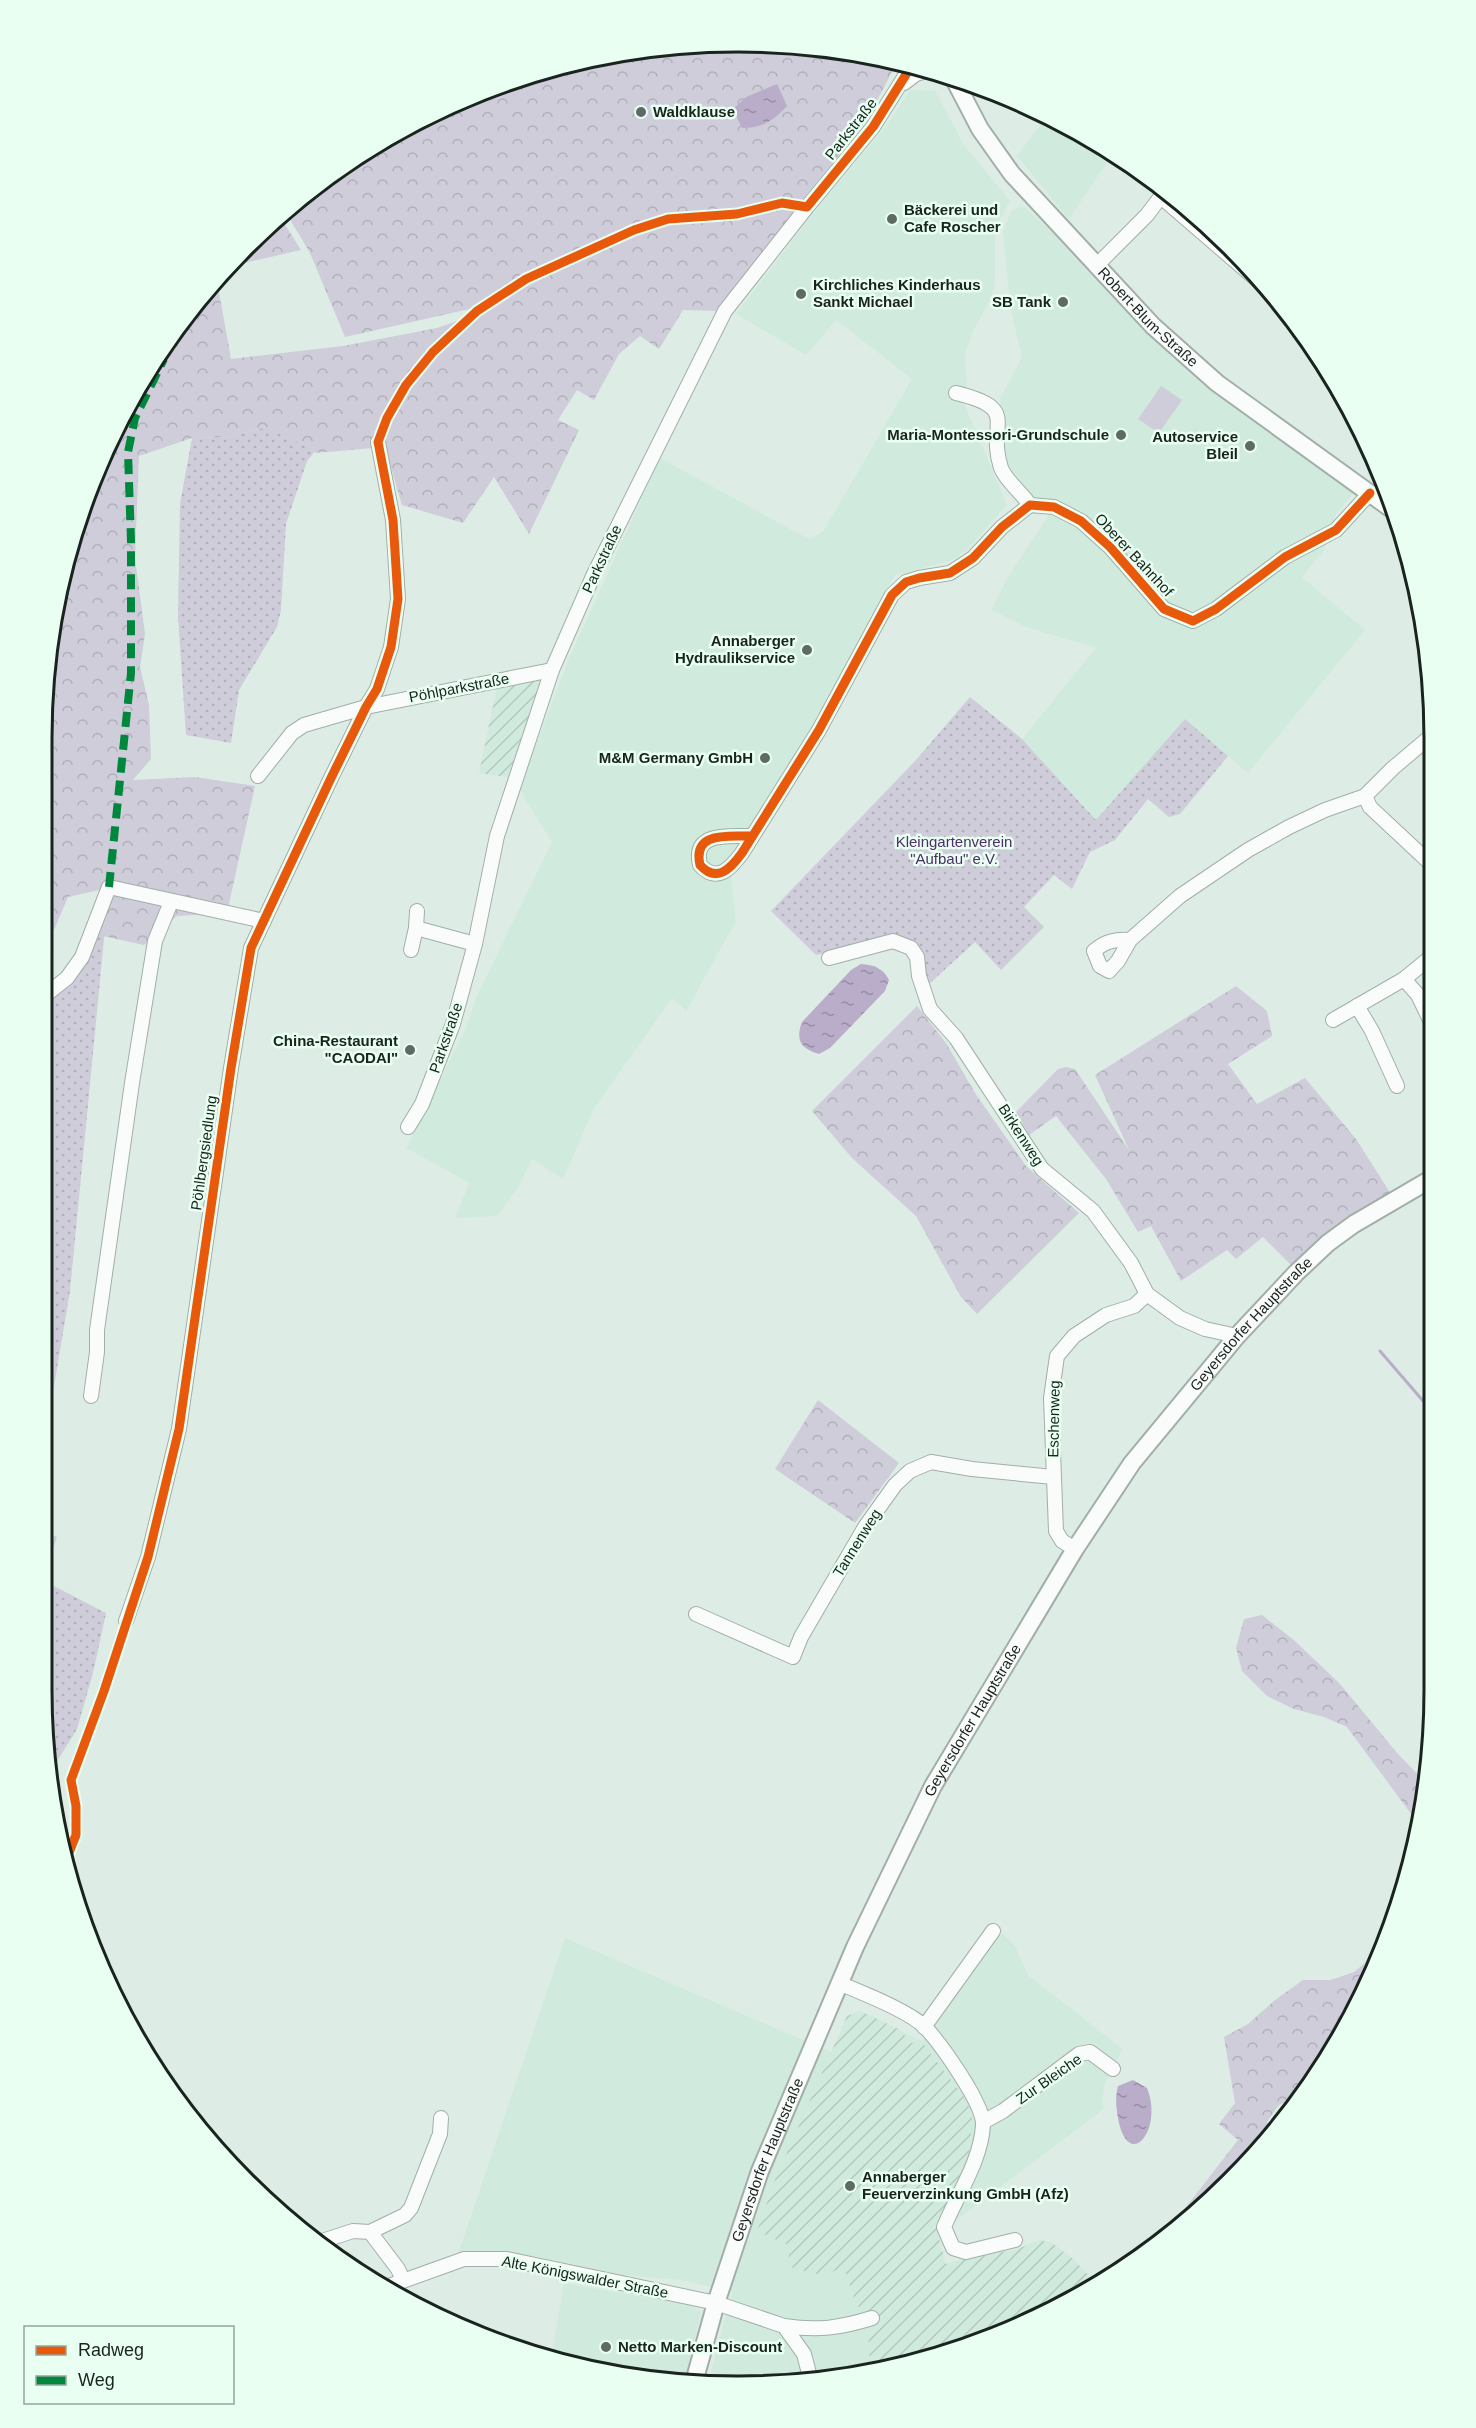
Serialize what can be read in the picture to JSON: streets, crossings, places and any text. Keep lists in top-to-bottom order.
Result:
{
  "streets": {
    "main road": ["Robert-Blum-Straße", "Geyersdorfer Hauptstraße"],
    "street": [
      "Parkstraße",
      "Oberer Bahnhof",
      "Pöhlparkstraße",
      "Birkenweg",
      "Pöhlbergsiedlung",
      "Eschenweg",
      "Tannenweg",
      "Zur Bleiche",
      "Alte Königswalder Straße"
    ]
  },
  "crossings": [
    ["Parkstraße", "Pöhlparkstraße"],
    ["Robert-Blum-Straße", "Oberer Bahnhof"],
    ["Pöhlparkstraße", "Pöhlbergsiedlung"],
    ["Birkenweg", "Geyersdorfer Hauptstraße"],
    ["Birkenweg", "Eschenweg"],
    ["Geyersdorfer Hauptstraße", "Eschenweg"],
    ["Geyersdorfer Hauptstraße", "Alte Königswalder Straße"],
    ["Eschenweg", "Tannenweg"]
  ],
  "parks": ["Kleingartenverein \"Aufbau\" e.V."],
  "places": [
    "Waldklause",
    "Bäckerei und Cafe Roscher",
    "Kirchliches Kinderhaus Sankt Michael",
    "SB Tank",
    "Maria-Montessori-Grundschule",
    "Autoservice Bleil",
    "Annaberger Hydraulikservice",
    "M&M Germany GmbH",
    "China-Restaurant \"CAODAI\"",
    "Annaberger Feuerverzinkung GmbH (Afz)",
    "Netto Marken-Discount"
  ],
  "legend": ["Radweg", "Weg"]
}
